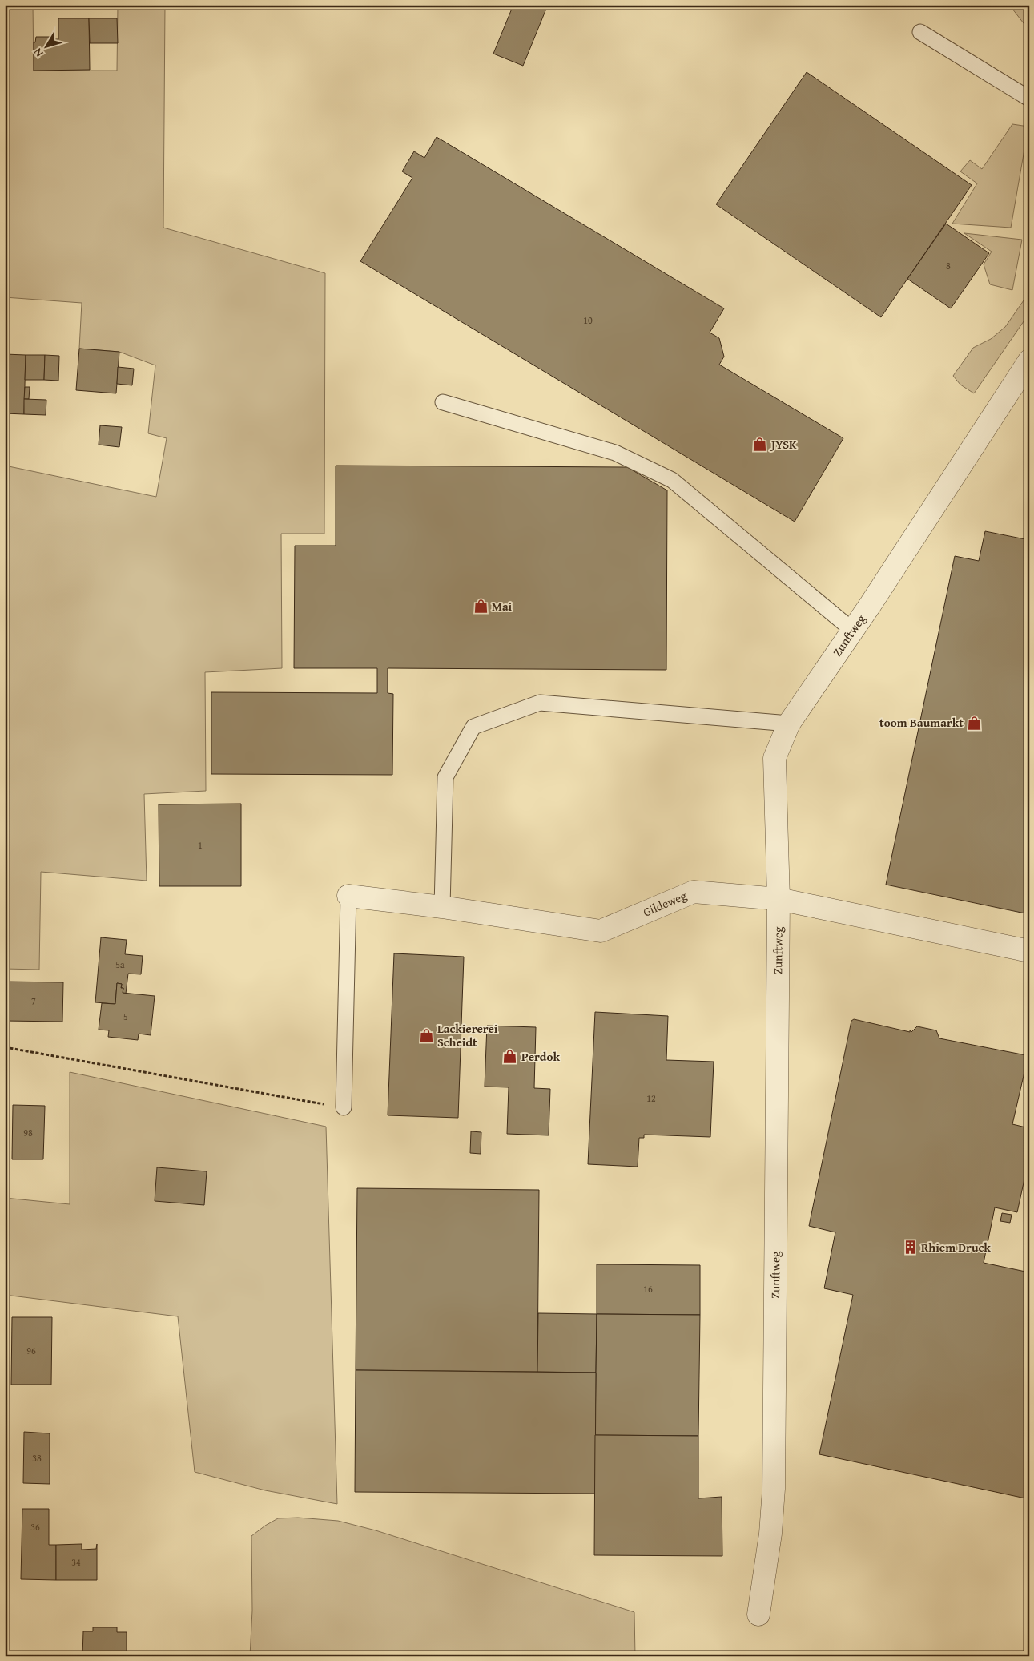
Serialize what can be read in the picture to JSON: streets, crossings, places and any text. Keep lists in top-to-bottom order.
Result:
{
  "streets": {
    "street": ["Zunftweg", "Gildeweg"]
  },
  "crossings": [
    ["Zunftweg", "Gildeweg"]
  ],
  "places": {
    "shop": [
      "JYSK",
      "Mai",
      "toom Baumarkt",
      "Lackiererei Scheidt",
      "Perdok"
    ],
    "building": ["Rhiem Druck"]
  },
  "house_numbers": [
    "8",
    "10",
    "1",
    "5a",
    "7",
    "5",
    "12",
    "98",
    "16",
    "96",
    "38",
    "36",
    "34"
  ],
  "north": "bottom left"
}
